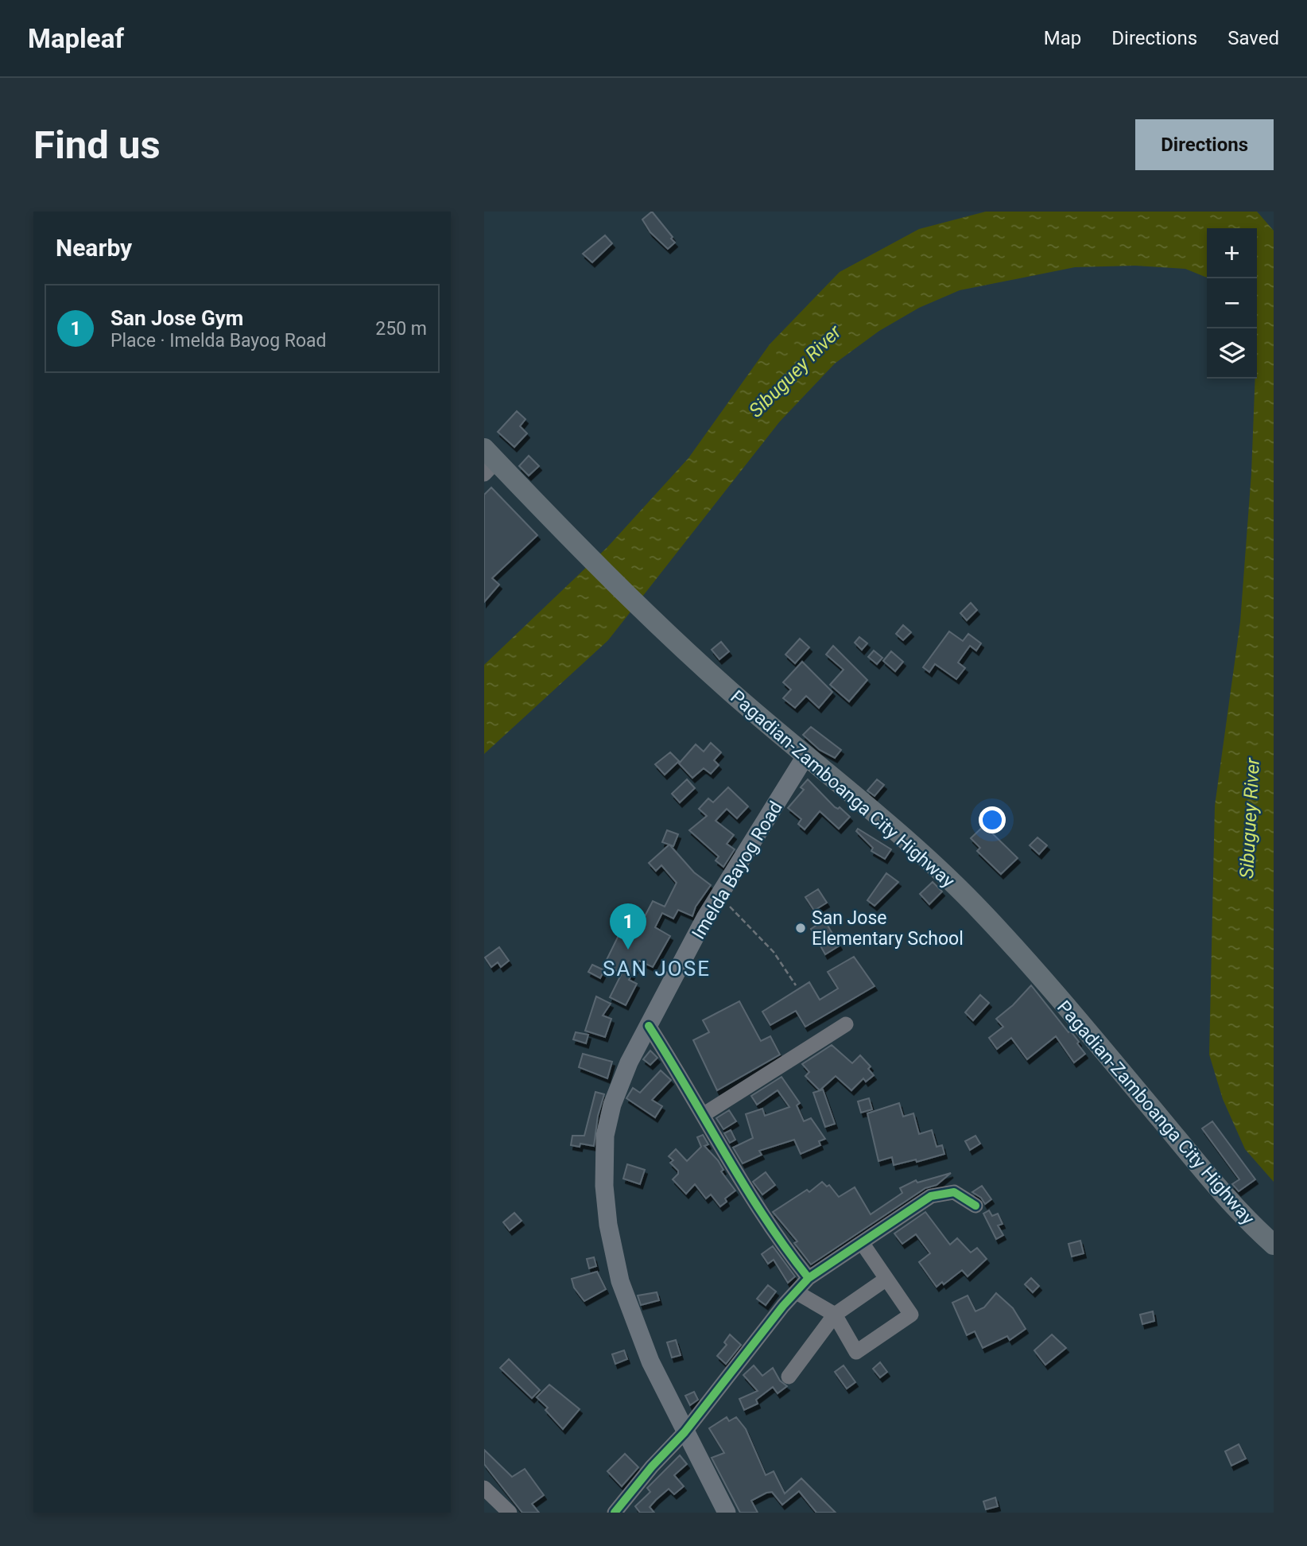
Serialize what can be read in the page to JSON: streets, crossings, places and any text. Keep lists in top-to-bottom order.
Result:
{
  "streets": {
    "highway": ["Pagadian-Zamboanga City Highway"],
    "main road": ["Imelda Bayog Road"]
  },
  "crossings": [
    ["Pagadian-Zamboanga City Highway", "Imelda Bayog Road"]
  ],
  "districts": ["SAN JOSE"],
  "water": ["Sibuguey River"],
  "places": ["San Jose Elementary School"],
  "page": {
    "header": "Mapleaf",
    "nav": ["Map", "Directions", "Saved"],
    "buttons": "Directions",
    "title": "Find us",
    "heading": "Nearby",
    "map_buttons": ["+", "−"],
    "list": [
      {
        "mark": "1",
        "name": "San Jose Gym",
        "note": "Place · Imelda Bayog Road",
        "value": "250 m"
      }
    ],
    "pins": "1"
  }
}
